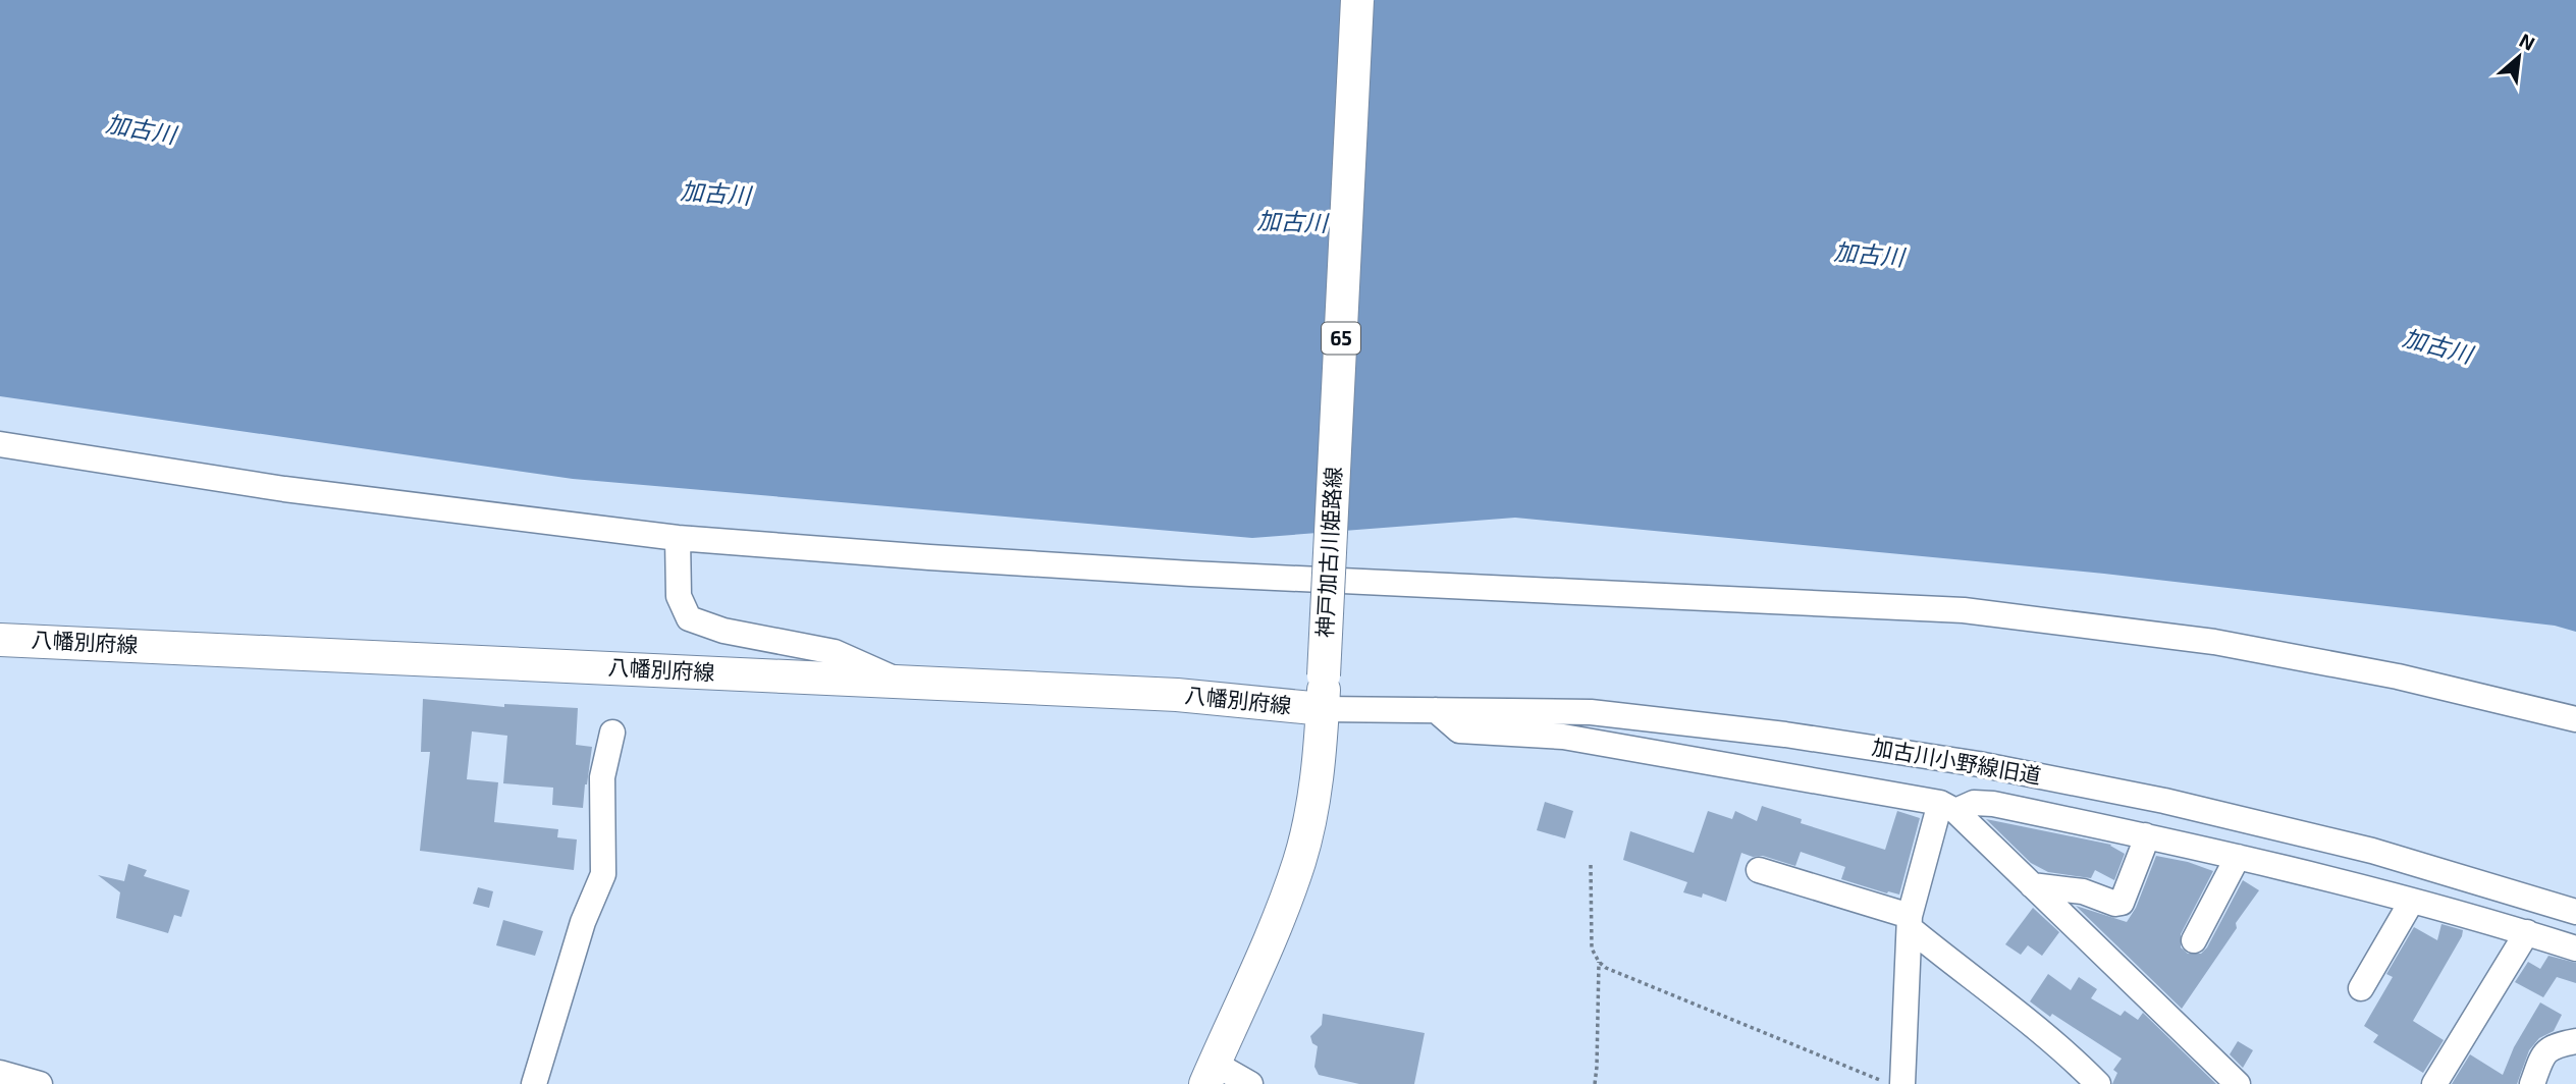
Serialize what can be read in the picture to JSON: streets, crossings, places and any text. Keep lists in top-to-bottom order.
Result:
{
  "streets": {
    "main road": ["65", "神戸加古川姫路線", "八幡別府線"],
    "street": ["加古川小野線旧道"]
  },
  "crossings": [
    ["神戸加古川姫路線", "八幡別府線"],
    ["神戸加古川姫路線", "加古川小野線旧道"],
    ["八幡別府線", "加古川小野線旧道"]
  ],
  "water": ["加古川"],
  "north": "top right"
}
